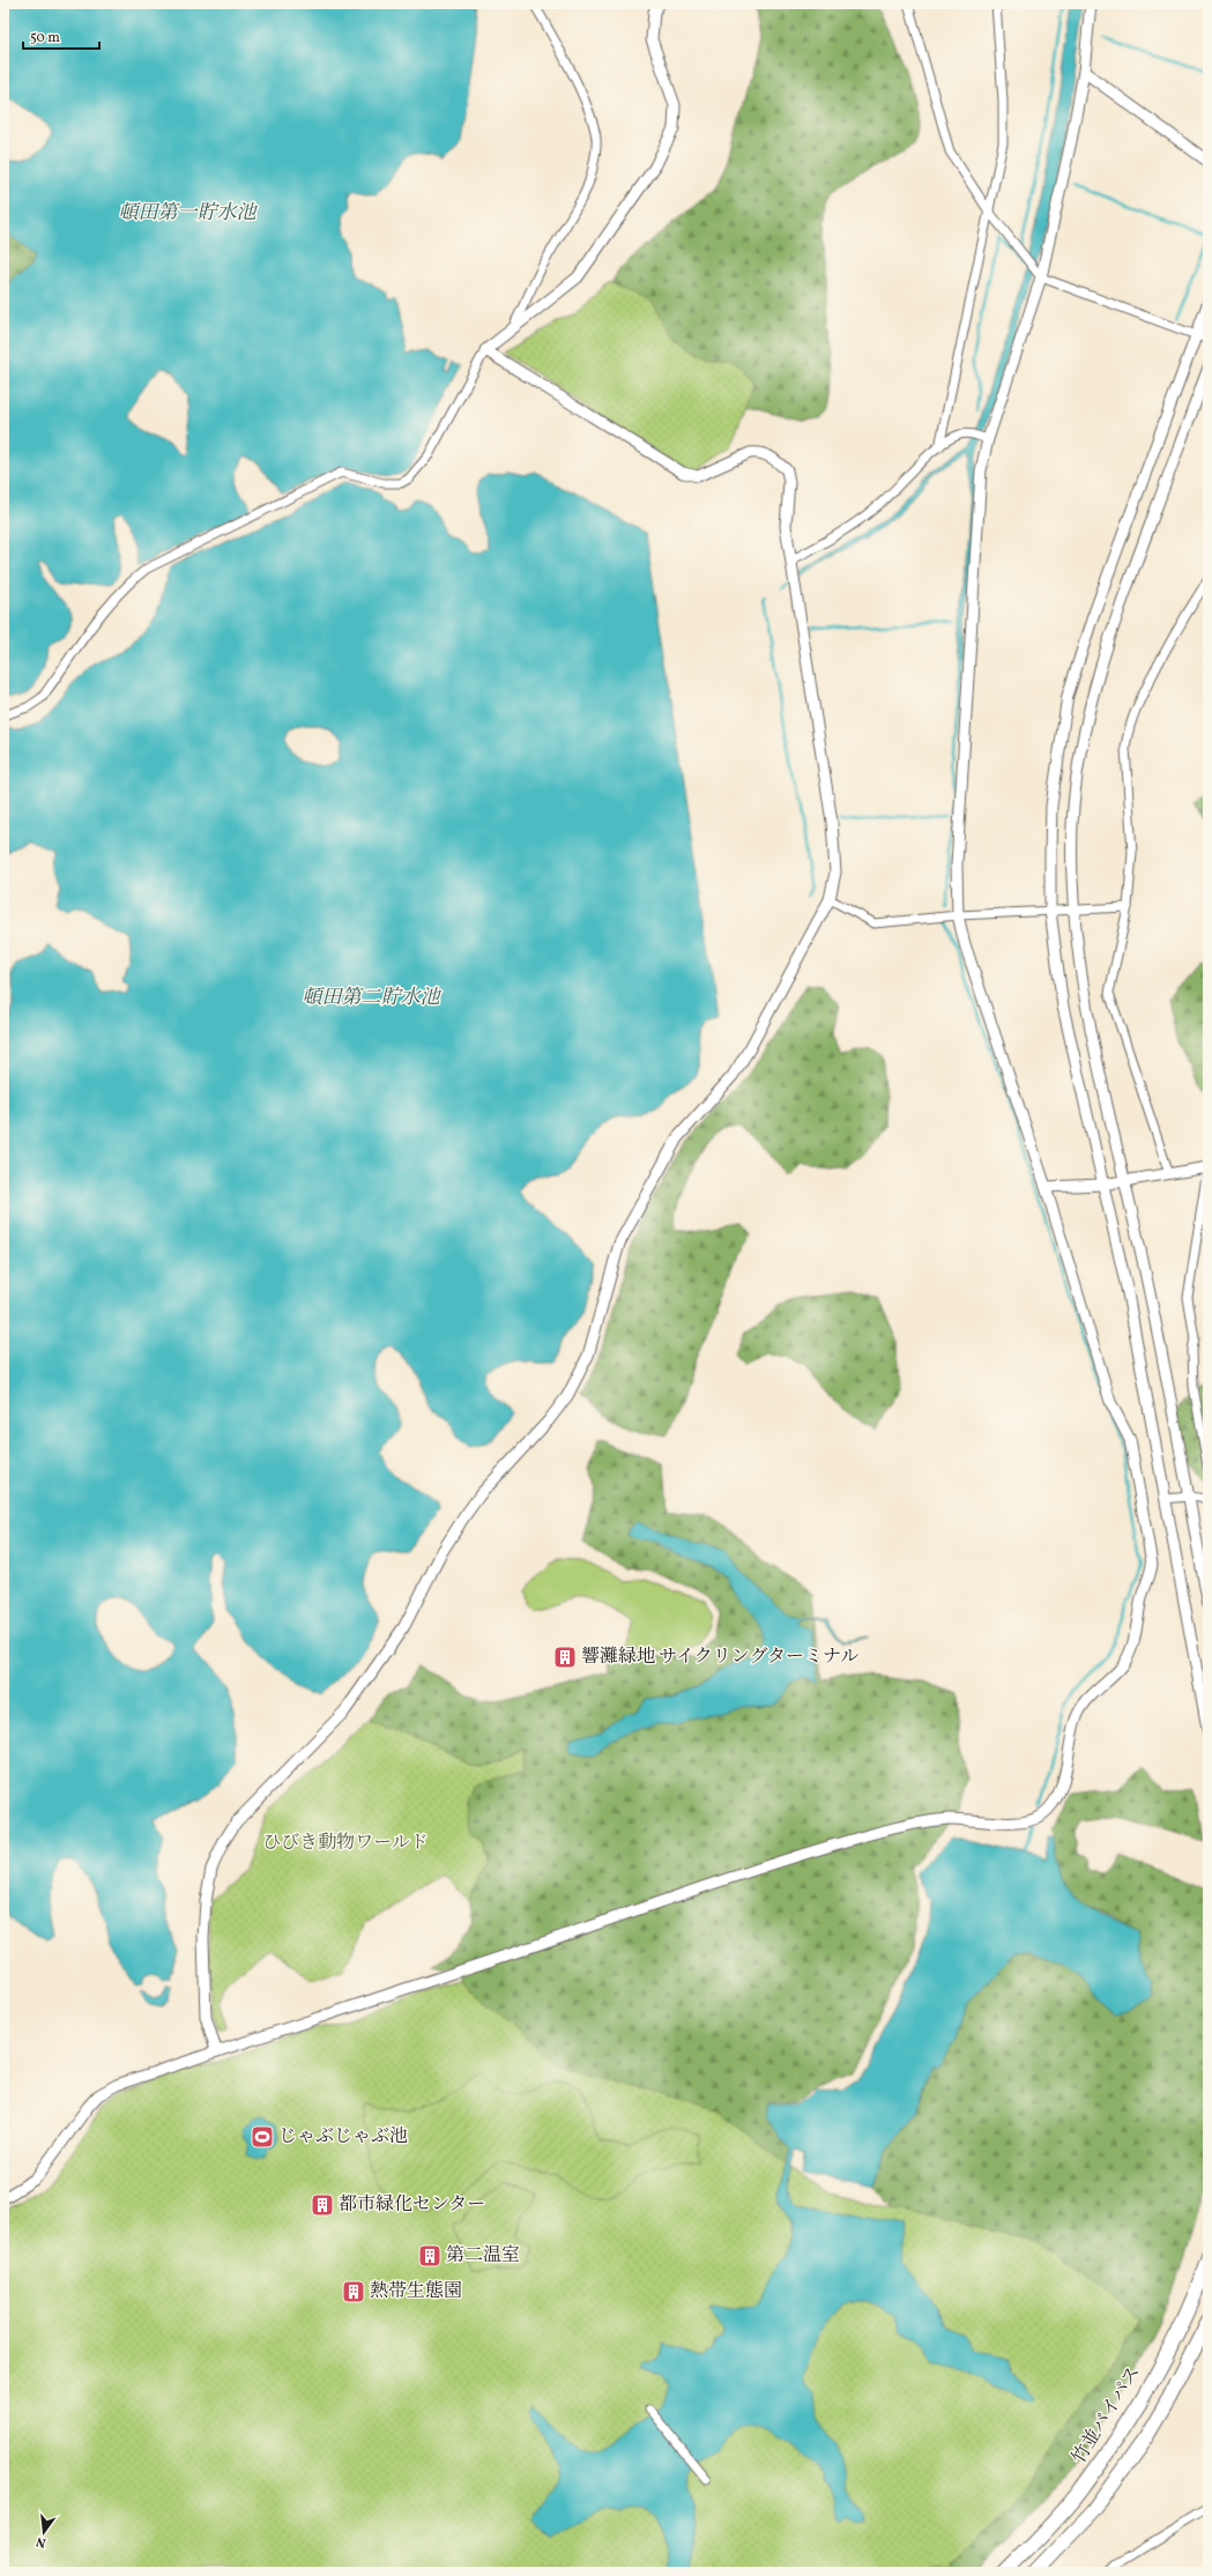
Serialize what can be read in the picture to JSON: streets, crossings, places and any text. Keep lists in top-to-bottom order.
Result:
{
  "streets": {
    "highway": ["竹並バイパス"]
  },
  "water": ["頓田第一貯水池", "頓田第二貯水池"],
  "parks": ["ひびき動物ワールド"],
  "places": {
    "building": [
      "響灘緑地 サイクリングターミナル",
      "都市緑化センター",
      "第二温室",
      "熱帯生態園"
    ],
    "sports": ["じゃぶじゃぶ池"]
  },
  "scale_bar": "50 m",
  "north": "bottom"
}
